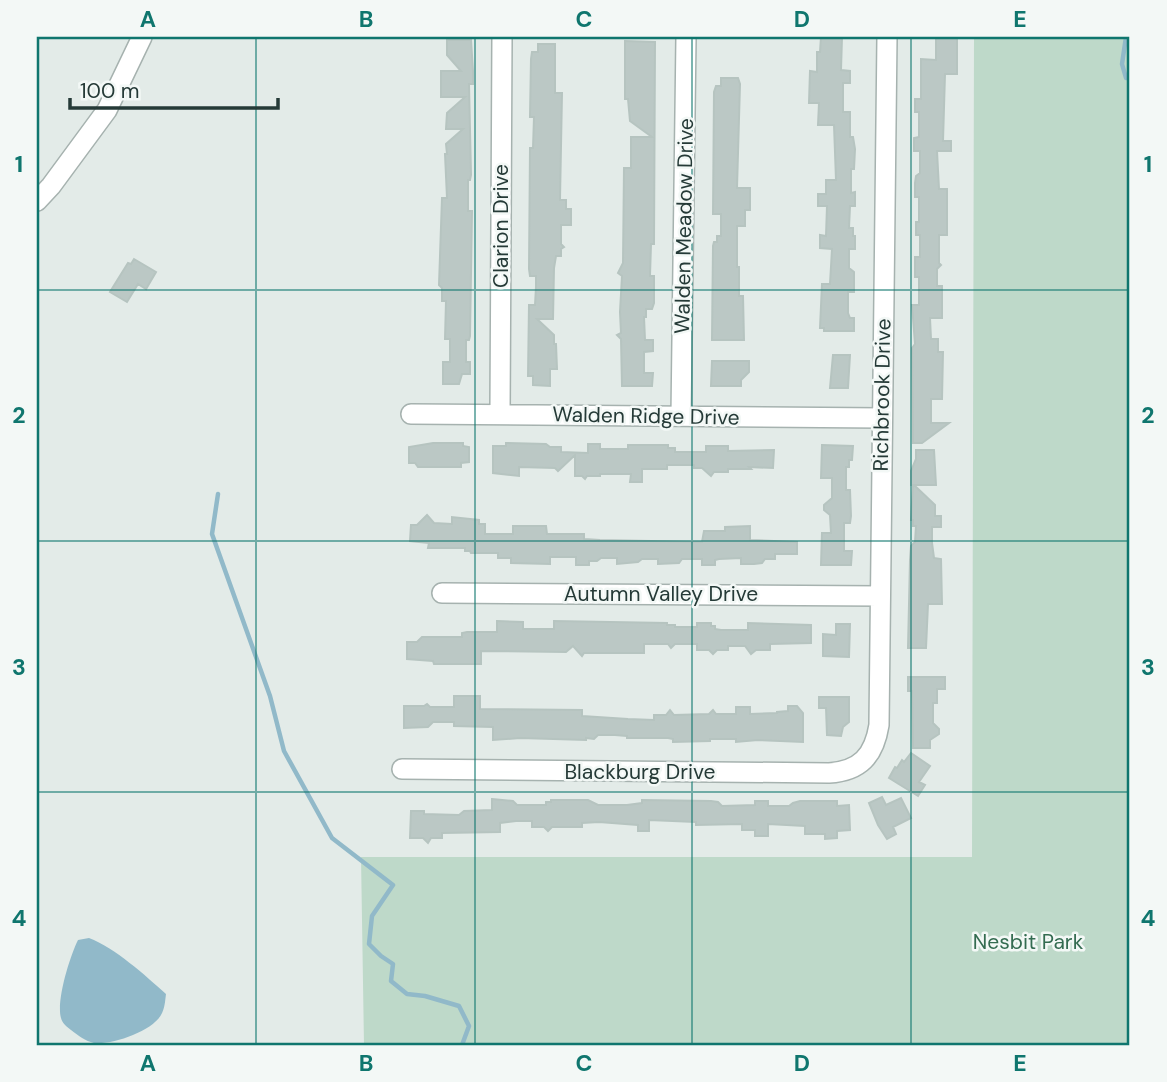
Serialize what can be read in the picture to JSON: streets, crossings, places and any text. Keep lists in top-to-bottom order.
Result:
{
  "streets": {
    "street": [
      "Clarion Drive",
      "Walden Meadow Drive",
      "Richbrook Drive",
      "Walden Ridge Drive",
      "Autumn Valley Drive",
      "Blackburg Drive"
    ]
  },
  "crossings": [
    ["Clarion Drive", "Walden Ridge Drive"],
    ["Walden Meadow Drive", "Walden Ridge Drive"],
    ["Richbrook Drive", "Walden Ridge Drive"],
    ["Richbrook Drive", "Autumn Valley Drive"],
    ["Richbrook Drive", "Blackburg Drive"]
  ],
  "parks": ["Nesbit Park"],
  "scale_bar": "100 m",
  "grid": {
    "columns": [
      "A",
      "B",
      "C",
      "D",
      "E"
    ],
    "rows": [
      "1",
      "2",
      "3",
      "4"
    ]
  }
}
